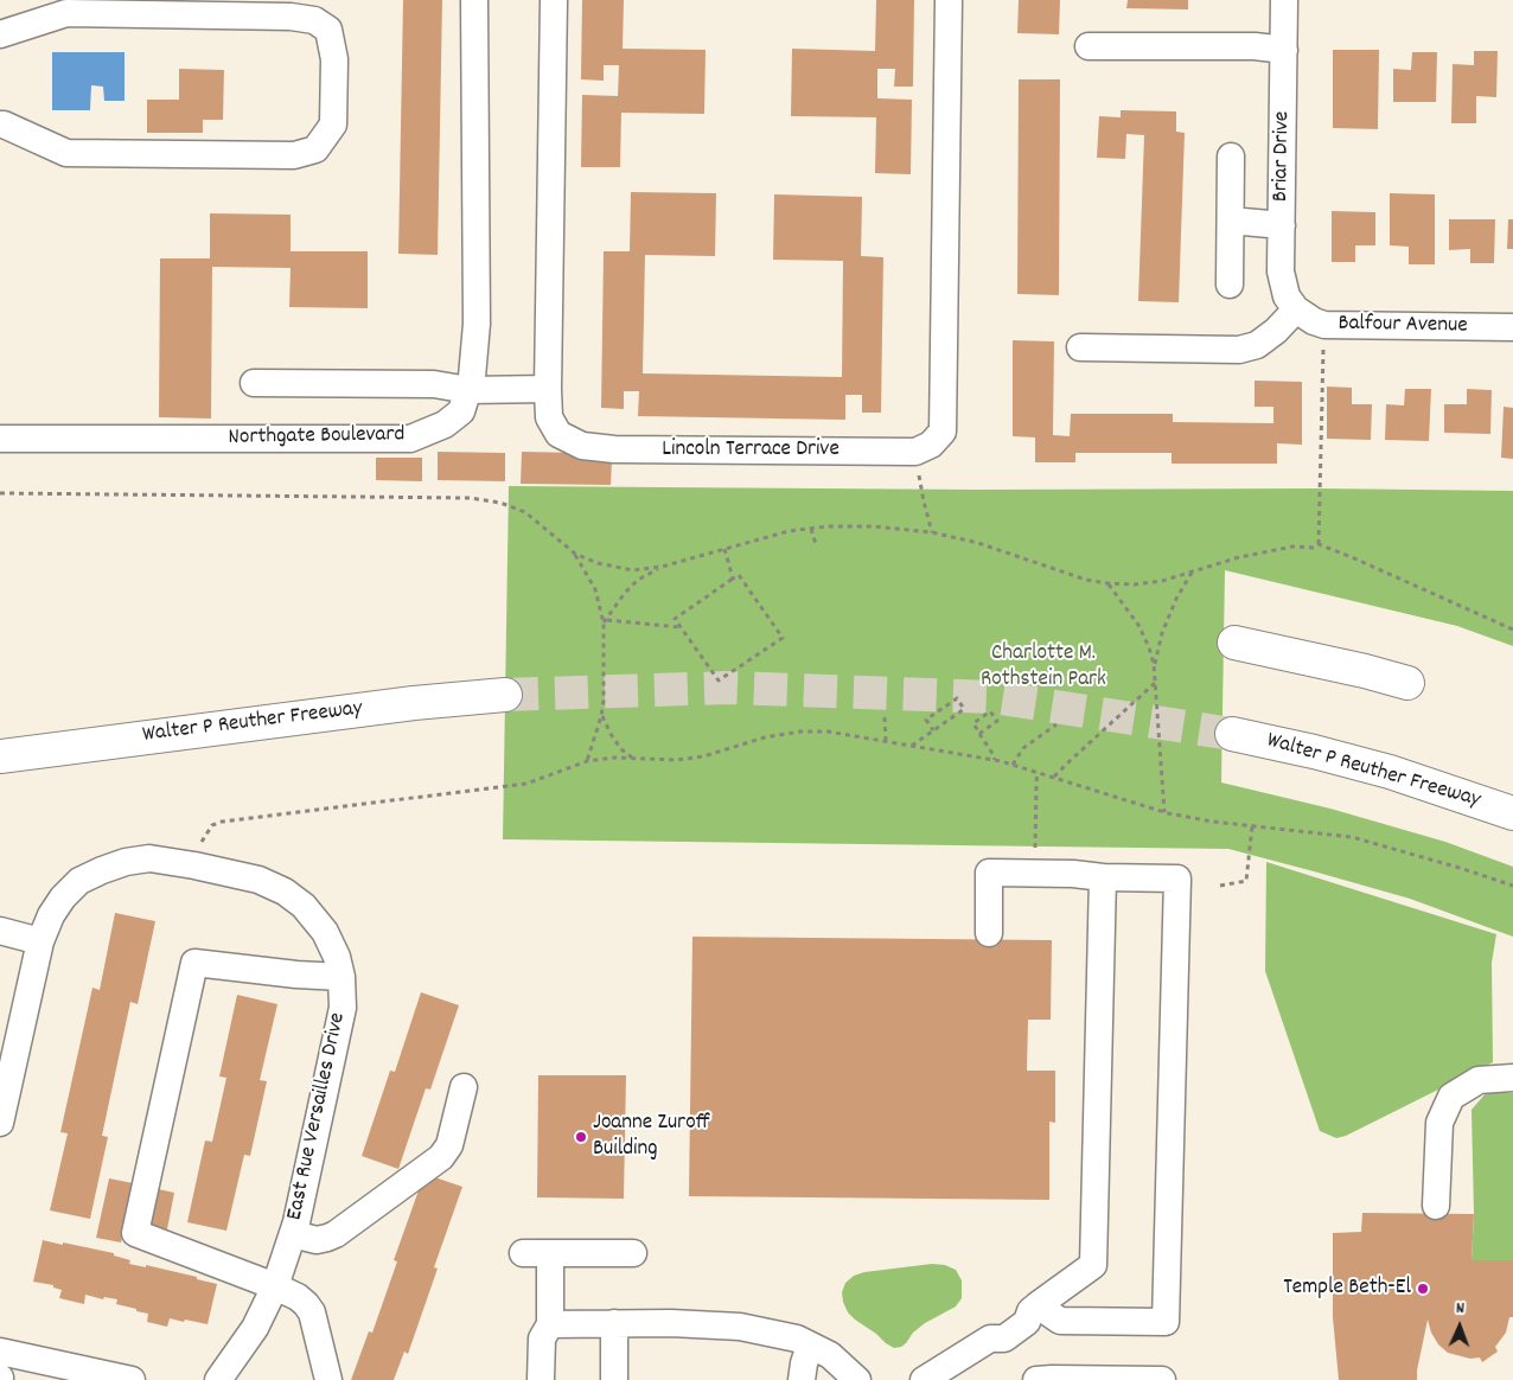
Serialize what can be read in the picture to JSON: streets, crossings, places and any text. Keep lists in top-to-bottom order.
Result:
{
  "streets": {
    "highway": ["Walter P Reuther Freeway"],
    "street": [
      "Briar Drive",
      "Balfour Avenue",
      "Northgate Boulevard",
      "Lincoln Terrace Drive",
      "East Rue Versailles Drive"
    ]
  },
  "crossings": [
    ["Briar Drive", "Balfour Avenue"]
  ],
  "parks": ["Charlotte M. Rothstein Park"],
  "places": ["Joanne Zuroff Building", "Temple Beth-El"],
  "north": "top"
}
